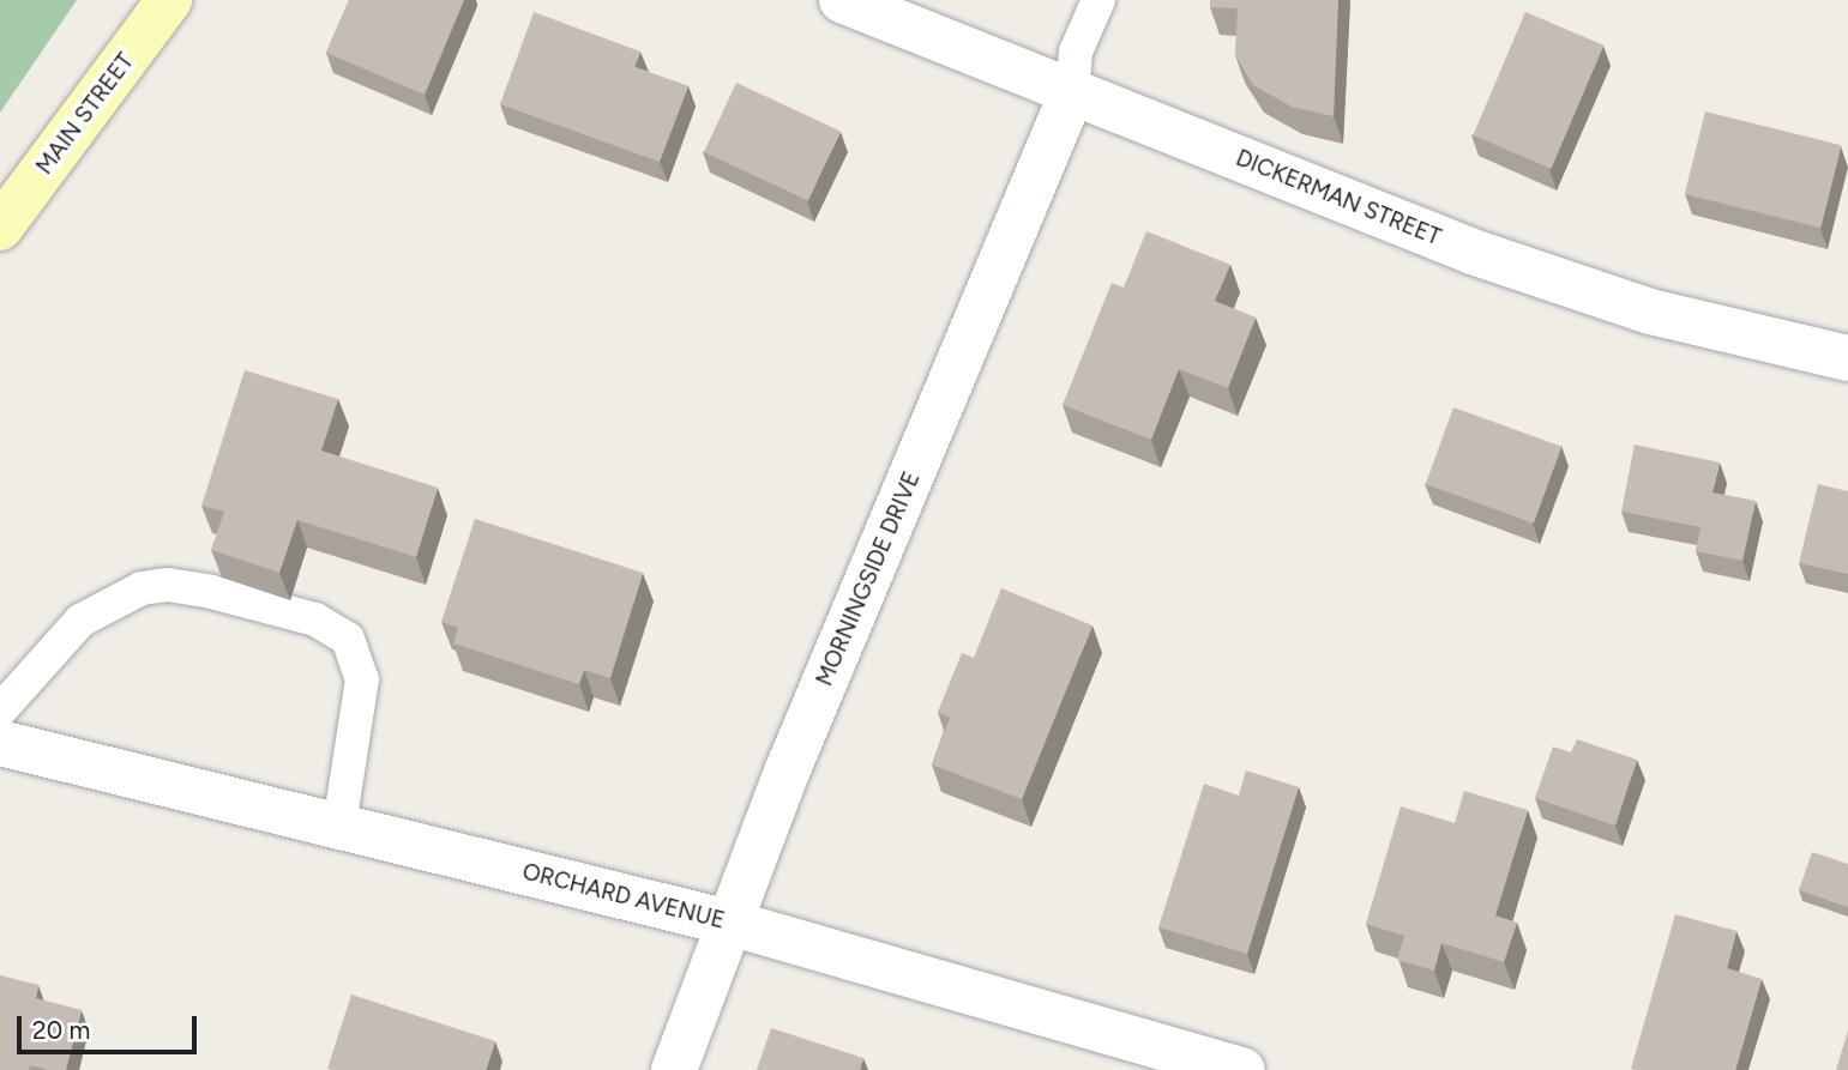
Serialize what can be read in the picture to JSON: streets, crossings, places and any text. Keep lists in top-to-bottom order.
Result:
{
  "streets": {
    "main road": ["MAIN STREET"],
    "street": ["DICKERMAN STREET", "MORNINGSIDE DRIVE", "ORCHARD AVENUE"]
  },
  "crossings": [
    ["DICKERMAN STREET", "MORNINGSIDE DRIVE"],
    ["MORNINGSIDE DRIVE", "ORCHARD AVENUE"]
  ],
  "scale_bar": "20 m"
}
